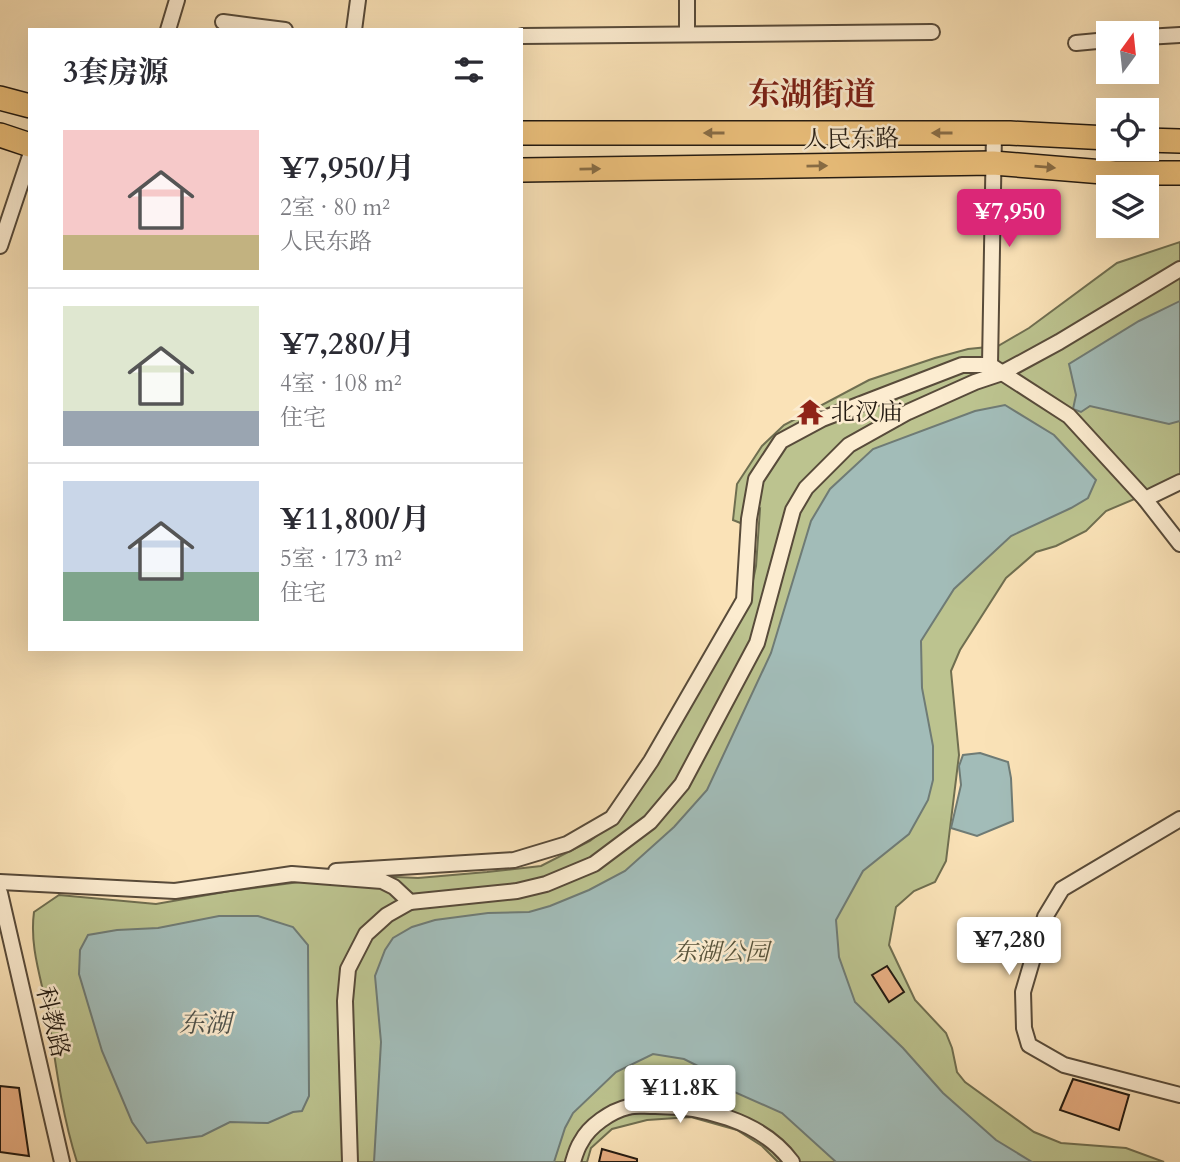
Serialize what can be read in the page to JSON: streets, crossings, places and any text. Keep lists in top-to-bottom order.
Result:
{
  "streets": {
    "main road": ["人民东路"],
    "street": ["科教路"]
  },
  "districts": ["东湖街道"],
  "water": ["东湖"],
  "parks": ["东湖公园"],
  "places": {
    "temple": ["北汊庙"]
  },
  "north": "top",
  "page": {
    "heading": "3套房源",
    "list": [
      {
        "name": "¥7,950/月",
        "note": "2室 · 80 m² · 人民东路"
      },
      {
        "name": "¥7,280/月",
        "note": "4室 · 108 m² · 住宅"
      },
      {
        "name": "¥11,800/月",
        "note": "5室 · 173 m² · 住宅"
      }
    ],
    "price": ["¥7,950", "¥7,280", "¥11.8K"]
  }
}
